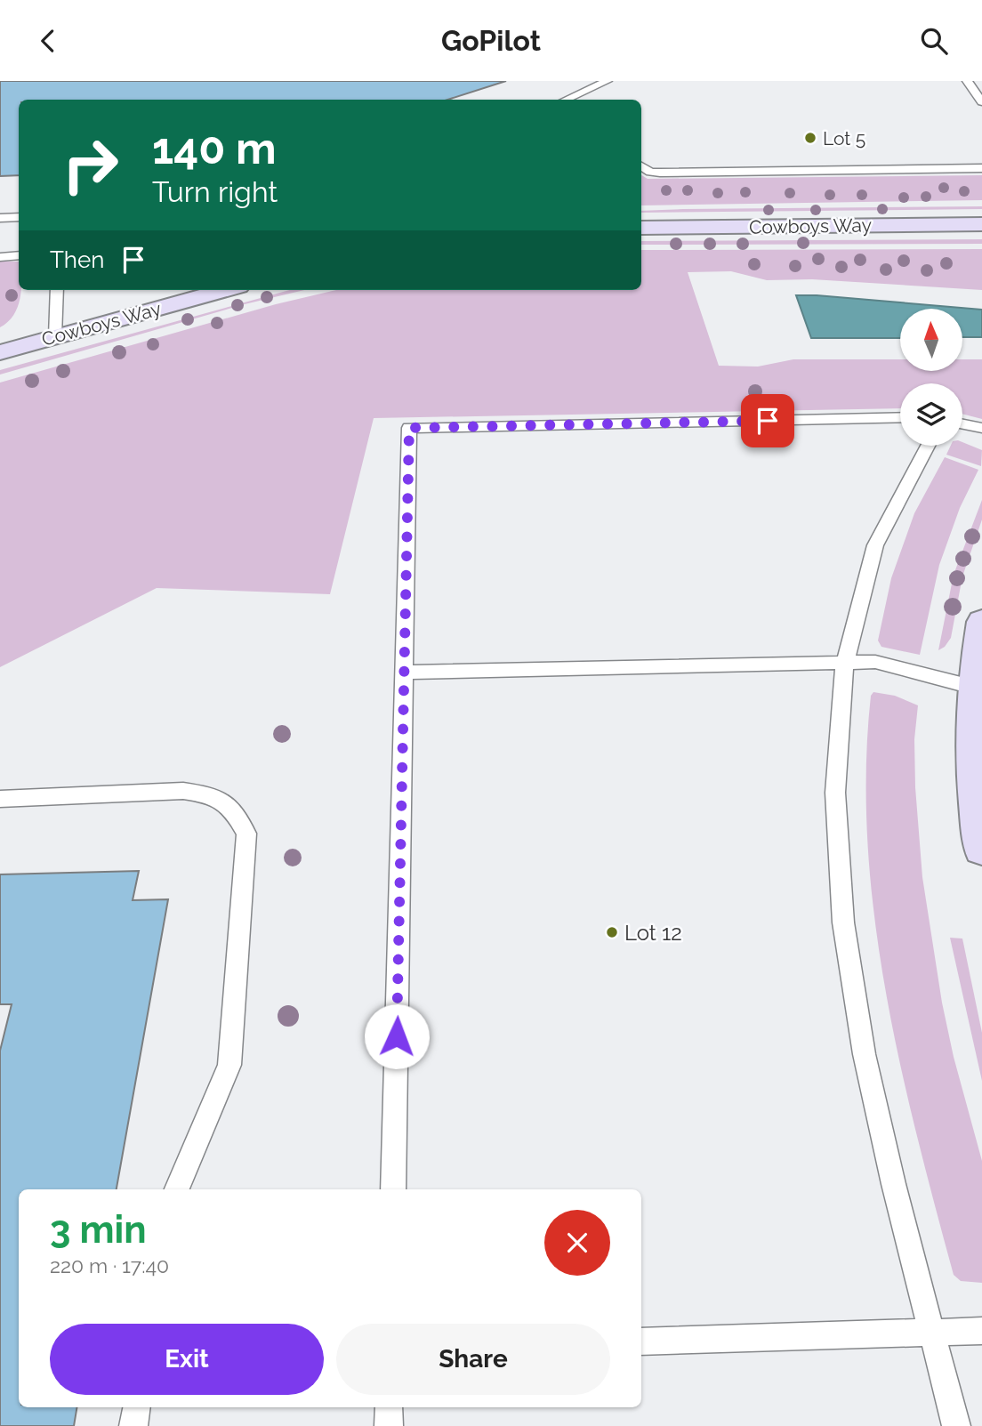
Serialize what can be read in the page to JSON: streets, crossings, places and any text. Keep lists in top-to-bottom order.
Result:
{
  "streets": {
    "street": ["Cowboys Way"]
  },
  "places": ["Lot 5", "Lot 12"],
  "north": "top",
  "page": {
    "header": "GoPilot",
    "turn": ["140 m", "Turn right"],
    "then": "Then",
    "heading": ["3 min", "220 m · 17:40"],
    "buttons": ["Exit", "Share"]
  }
}
